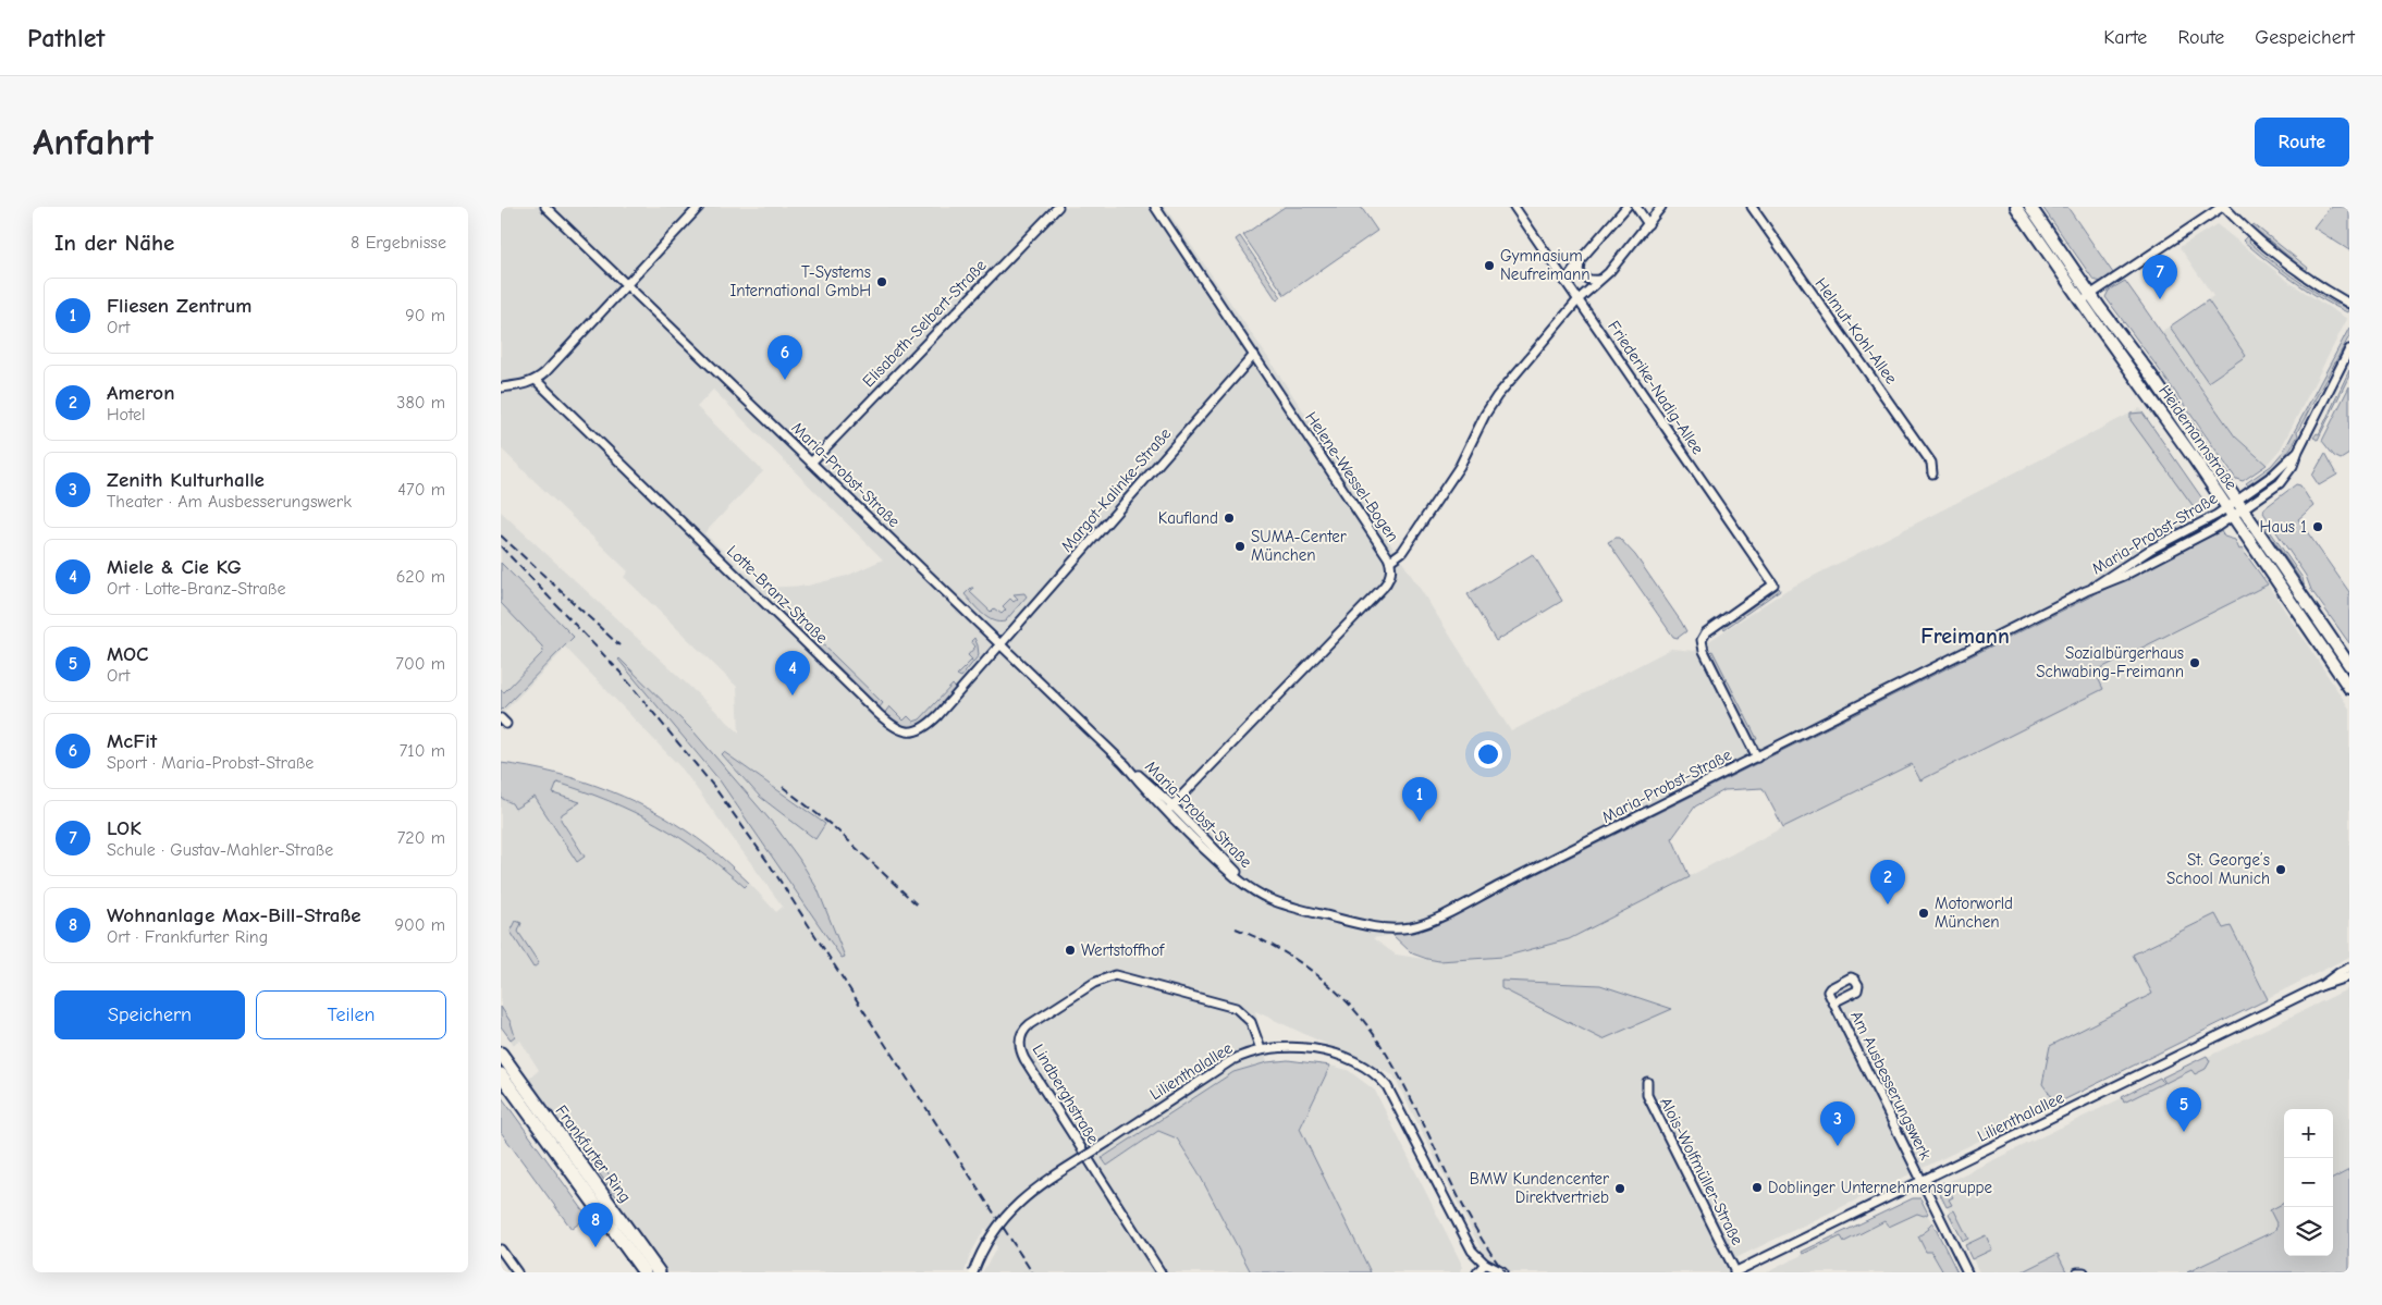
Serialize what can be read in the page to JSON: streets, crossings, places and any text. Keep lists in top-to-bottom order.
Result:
{
  "streets": {
    "main road": ["Heidemannstraße", "Frankfurter Ring"],
    "street": [
      "Elisabeth-Selbert-Straße",
      "Helmut-Kohl-Allee",
      "Friederike-Nadig-Allee",
      "Maria-Probst-Straße",
      "Helene-Wessel-Bogen",
      "Margot-Kalinke-Straße",
      "Lotte-Branz-Straße",
      "Lilienthalallee",
      "Am Ausbesserungswerk",
      "Lindberghstraße",
      "Alois-Wolfmüller-Straße"
    ]
  },
  "crossings": [
    ["Elisabeth-Selbert-Straße", "Maria-Probst-Straße"],
    ["Friederike-Nadig-Allee", "Maria-Probst-Straße"],
    ["Heidemannstraße", "Maria-Probst-Straße"],
    ["Maria-Probst-Straße", "Helene-Wessel-Bogen"],
    ["Maria-Probst-Straße", "Margot-Kalinke-Straße"],
    ["Maria-Probst-Straße", "Lotte-Branz-Straße"],
    ["Helene-Wessel-Bogen", "Margot-Kalinke-Straße"],
    ["Margot-Kalinke-Straße", "Lotte-Branz-Straße"],
    ["Lilienthalallee", "Am Ausbesserungswerk"],
    ["Lilienthalallee", "Lindberghstraße"],
    ["Lilienthalallee", "Alois-Wolfmüller-Straße"]
  ],
  "districts": ["Freimann"],
  "places": [
    "Gymnasium Neufreimann",
    "T-Systems International GmbH",
    "Kaufland",
    "Haus 1",
    "SUMA-Center München",
    "Sozialbürgerhaus Schwabing-Freimann",
    "St. George’s School Munich",
    "Motorworld München",
    "Wertstoffhof",
    "Doblinger Unternehmensgruppe",
    "BMW Kundencenter Direktvertrieb"
  ],
  "page": {
    "header": "Pathlet",
    "nav": ["Karte", "Route", "Gespeichert"],
    "buttons": [
      "Route",
      ["Speichern", "Teilen"]
    ],
    "title": "Anfahrt",
    "heading": ["In der Nähe", "8 Ergebnisse"],
    "pins": [
      "7",
      "6",
      "4",
      "1",
      "2",
      "5",
      "3",
      "8"
    ],
    "list": [
      {
        "mark": "1",
        "name": "Fliesen Zentrum",
        "note": "Ort",
        "value": "90 m"
      },
      {
        "mark": "2",
        "name": "Ameron",
        "note": "Hotel",
        "value": "380 m"
      },
      {
        "mark": "3",
        "name": "Zenith Kulturhalle",
        "note": "Theater · Am Ausbesserungswerk",
        "value": "470 m"
      },
      {
        "mark": "4",
        "name": "Miele & Cie KG",
        "note": "Ort · Lotte-Branz-Straße",
        "value": "620 m"
      },
      {
        "mark": "5",
        "name": "MOC",
        "note": "Ort",
        "value": "700 m"
      },
      {
        "mark": "6",
        "name": "McFit",
        "note": "Sport · Maria-Probst-Straße",
        "value": "710 m"
      },
      {
        "mark": "7",
        "name": "LOK",
        "note": "Schule · Gustav-Mahler-Straße",
        "value": "720 m"
      },
      {
        "mark": "8",
        "name": "Wohnanlage Max-Bill-Straße",
        "note": "Ort · Frankfurter Ring",
        "value": "900 m"
      }
    ],
    "map_buttons": ["+", "−"]
  }
}
